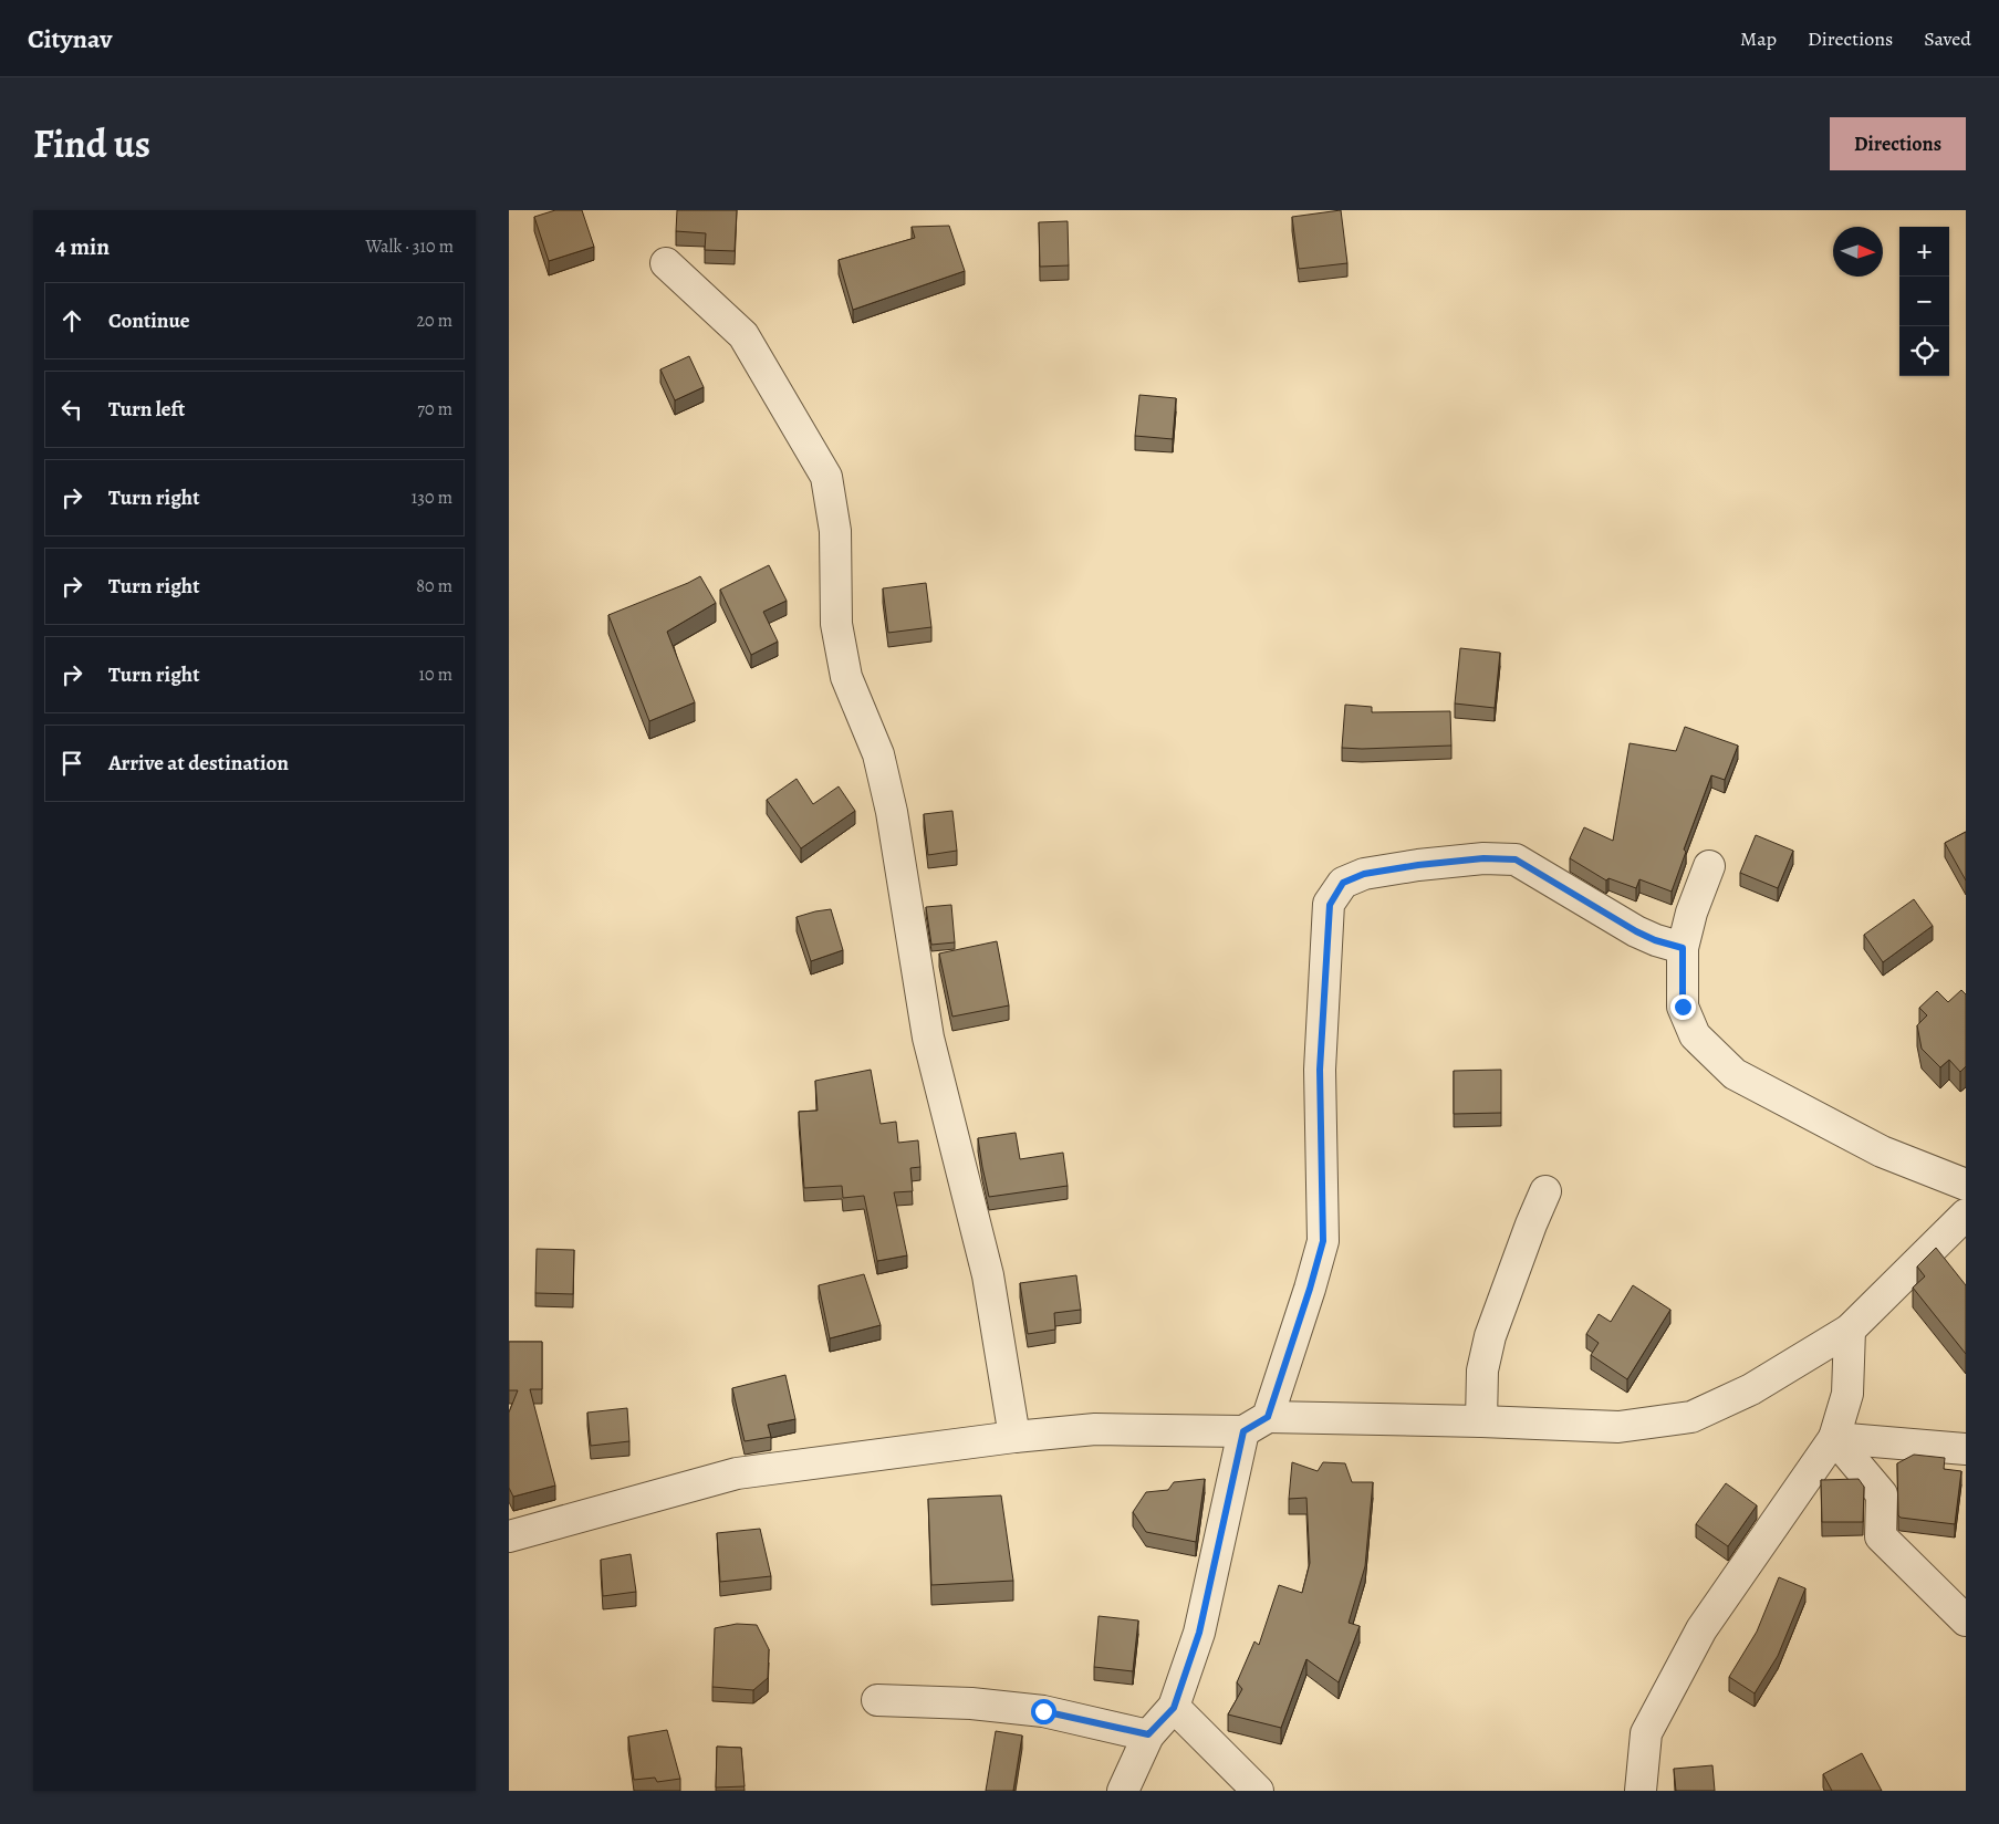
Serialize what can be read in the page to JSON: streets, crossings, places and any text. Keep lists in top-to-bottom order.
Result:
{
  "north": "right",
  "page": {
    "header": "Citynav",
    "nav": ["Map", "Directions", "Saved"],
    "title": "Find us",
    "buttons": "Directions",
    "heading": ["4 min", "Walk · 310 m"],
    "map_buttons": ["+", "−"],
    "list": [
      ["Continue", "20 m"],
      ["Turn left", "70 m"],
      ["Turn right", "130 m"],
      ["Turn right", "80 m"],
      ["Turn right", "10 m"],
      "Arrive at destination"
    ]
  }
}
